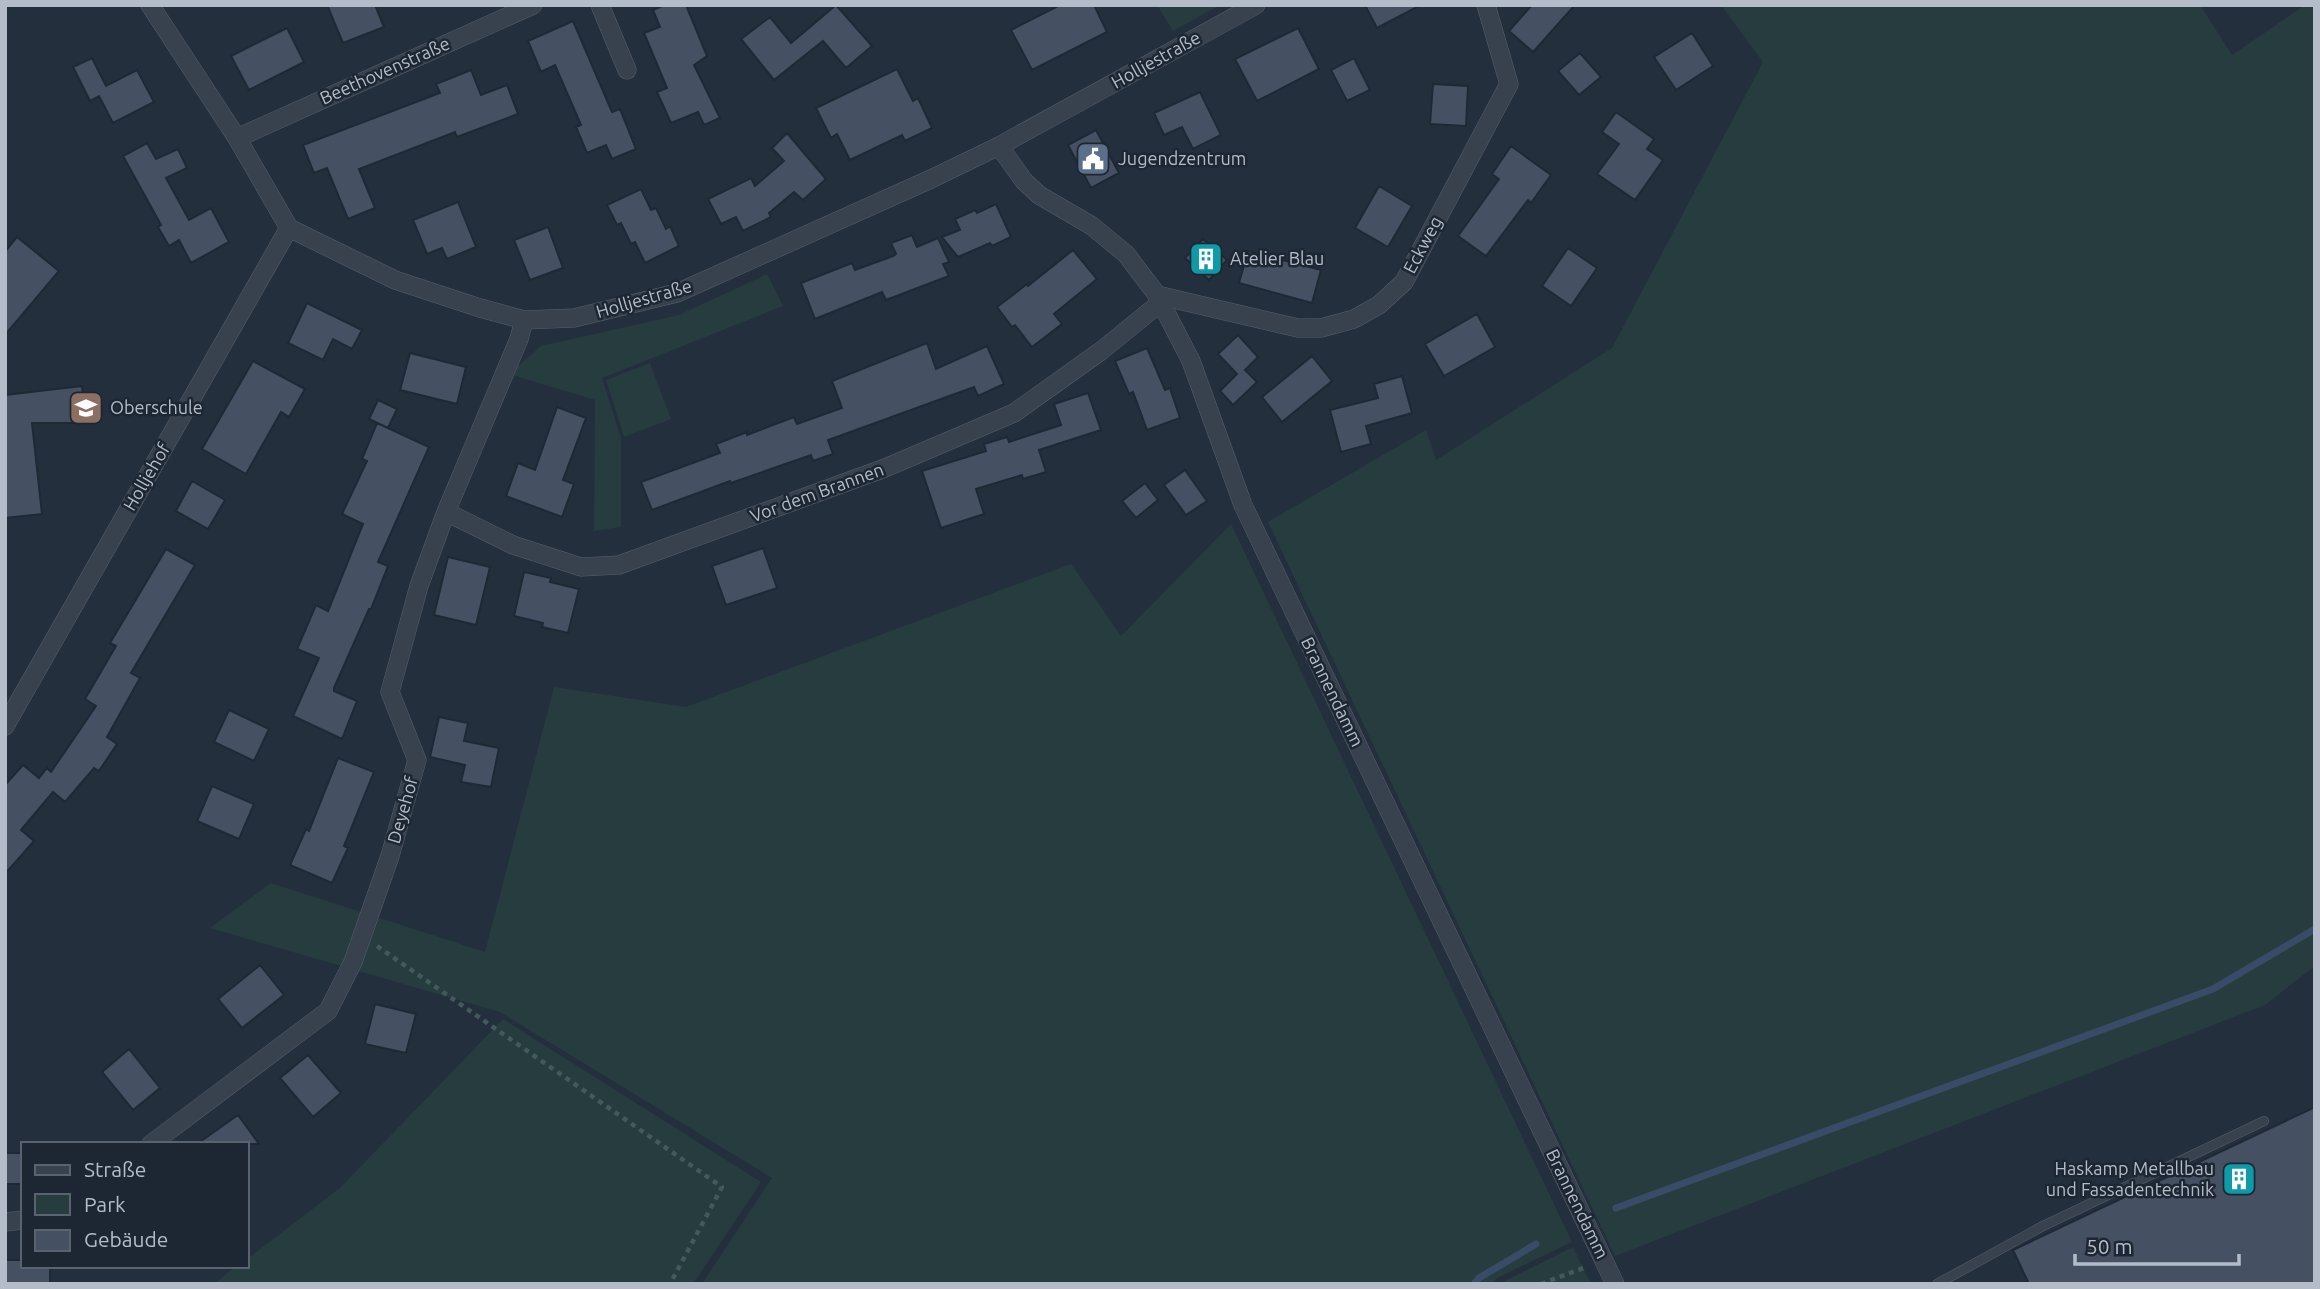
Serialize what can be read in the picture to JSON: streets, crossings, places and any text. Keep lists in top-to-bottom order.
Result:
{
  "streets": {
    "street": [
      "Holljestraße",
      "Beethovenstraße",
      "Eckweg",
      "Holljehof",
      "Vor dem Brannen",
      "Brannendamm",
      "Deyehof"
    ]
  },
  "crossings": [
    ["Holljestraße", "Holljehof"],
    ["Holljestraße", "Brannendamm"],
    ["Holljestraße", "Deyehof"],
    ["Eckweg", "Vor dem Brannen"],
    ["Eckweg", "Brannendamm"],
    ["Vor dem Brannen", "Brannendamm"],
    ["Vor dem Brannen", "Deyehof"]
  ],
  "places": {
    "public building": ["Jugendzentrum"],
    "building": ["Atelier Blau", "Haskamp Metallbau und Fassadentechnik"],
    "school or university": ["Oberschule"]
  },
  "legend": ["Straße", "Park", "Gebäude"],
  "scale_bar": "50 m"
}
